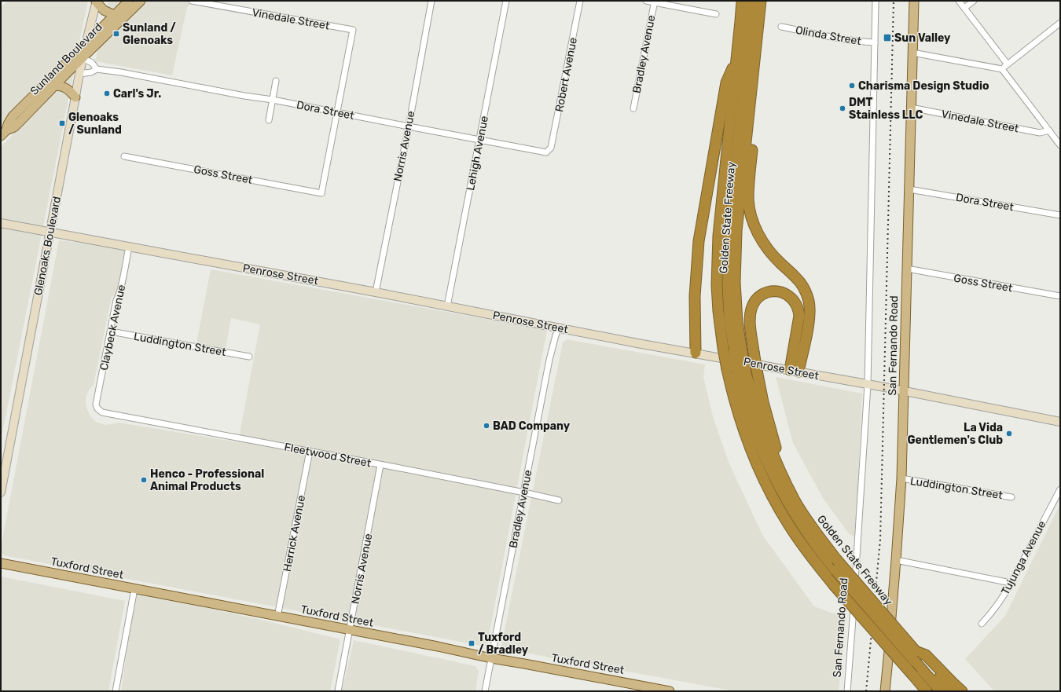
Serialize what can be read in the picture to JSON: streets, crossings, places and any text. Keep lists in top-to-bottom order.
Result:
{
  "streets": {
    "highway": ["Golden State Freeway"],
    "main road": [
      "Sunland Boulevard",
      "Glenoaks Boulevard",
      "Penrose Street",
      "San Fernando Road",
      "Tuxford Street"
    ],
    "street": [
      "Vinedale Street",
      "Olinda Street",
      "Bradley Avenue",
      "Robert Avenue",
      "Dora Street",
      "Norris Avenue",
      "Lehigh Avenue",
      "Goss Street",
      "Claybeck Avenue",
      "Luddington Street",
      "Fleetwood Street",
      "Herrick Avenue",
      "Tujunga Avenue"
    ]
  },
  "crossings": [
    ["Vinedale Street", "Dora Street"],
    ["Vinedale Street", "Goss Street"],
    ["Vinedale Street", "San Fernando Road"],
    ["Olinda Street", "San Fernando Road"],
    ["Bradley Avenue", "Penrose Street"],
    ["Bradley Avenue", "Fleetwood Street"],
    ["Bradley Avenue", "Tuxford Street"],
    ["Sunland Boulevard", "Glenoaks Boulevard"],
    ["Robert Avenue", "Dora Street"],
    ["Dora Street", "Norris Avenue"],
    ["Dora Street", "Lehigh Avenue"],
    ["Dora Street", "Goss Street"],
    ["Dora Street", "Glenoaks Boulevard"],
    ["Dora Street", "San Fernando Road"],
    ["Norris Avenue", "Penrose Street"],
    ["Norris Avenue", "Fleetwood Street"],
    ["Norris Avenue", "Tuxford Street"],
    ["Lehigh Avenue", "Penrose Street"],
    ["Goss Street", "San Fernando Road"],
    ["Glenoaks Boulevard", "Penrose Street"],
    ["Penrose Street", "Claybeck Avenue"],
    ["Penrose Street", "San Fernando Road"],
    ["Claybeck Avenue", "Luddington Street"],
    ["Claybeck Avenue", "Fleetwood Street"],
    ["Luddington Street", "San Fernando Road"],
    ["Fleetwood Street", "Herrick Avenue"],
    ["Herrick Avenue", "Tuxford Street"]
  ],
  "places": {
    "transit": [
      "Sunland / Glenoaks",
      "Sun Valley",
      "Glenoaks / Sunland",
      "Tuxford / Bradley"
    ],
    "other": [
      "Charisma Design Studio",
      "Carl's Jr.",
      "DMT Stainless LLC",
      "BAD Company",
      "La Vida Gentlemen's Club",
      "Henco - Professional Animal Products"
    ]
  }
}
